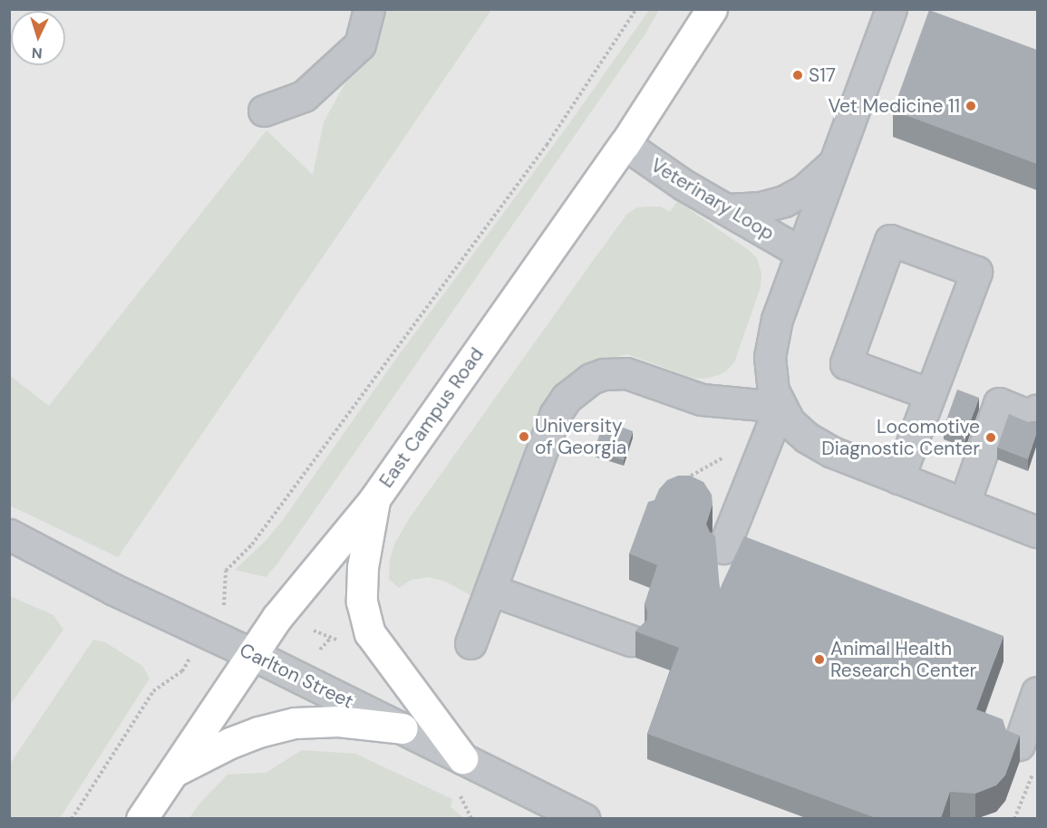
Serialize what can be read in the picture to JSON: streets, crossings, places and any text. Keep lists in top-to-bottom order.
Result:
{
  "streets": {
    "main road": ["East Campus Road"],
    "street": ["Veterinary Loop", "Carlton Street"]
  },
  "crossings": [
    ["Veterinary Loop", "East Campus Road"],
    ["East Campus Road", "Carlton Street"]
  ],
  "places": [
    "S17",
    "Vet Medicine 11",
    "University of Georgia",
    "Locomotive Diagnostic Center",
    "Animal Health Research Center"
  ],
  "north": "bottom"
}
